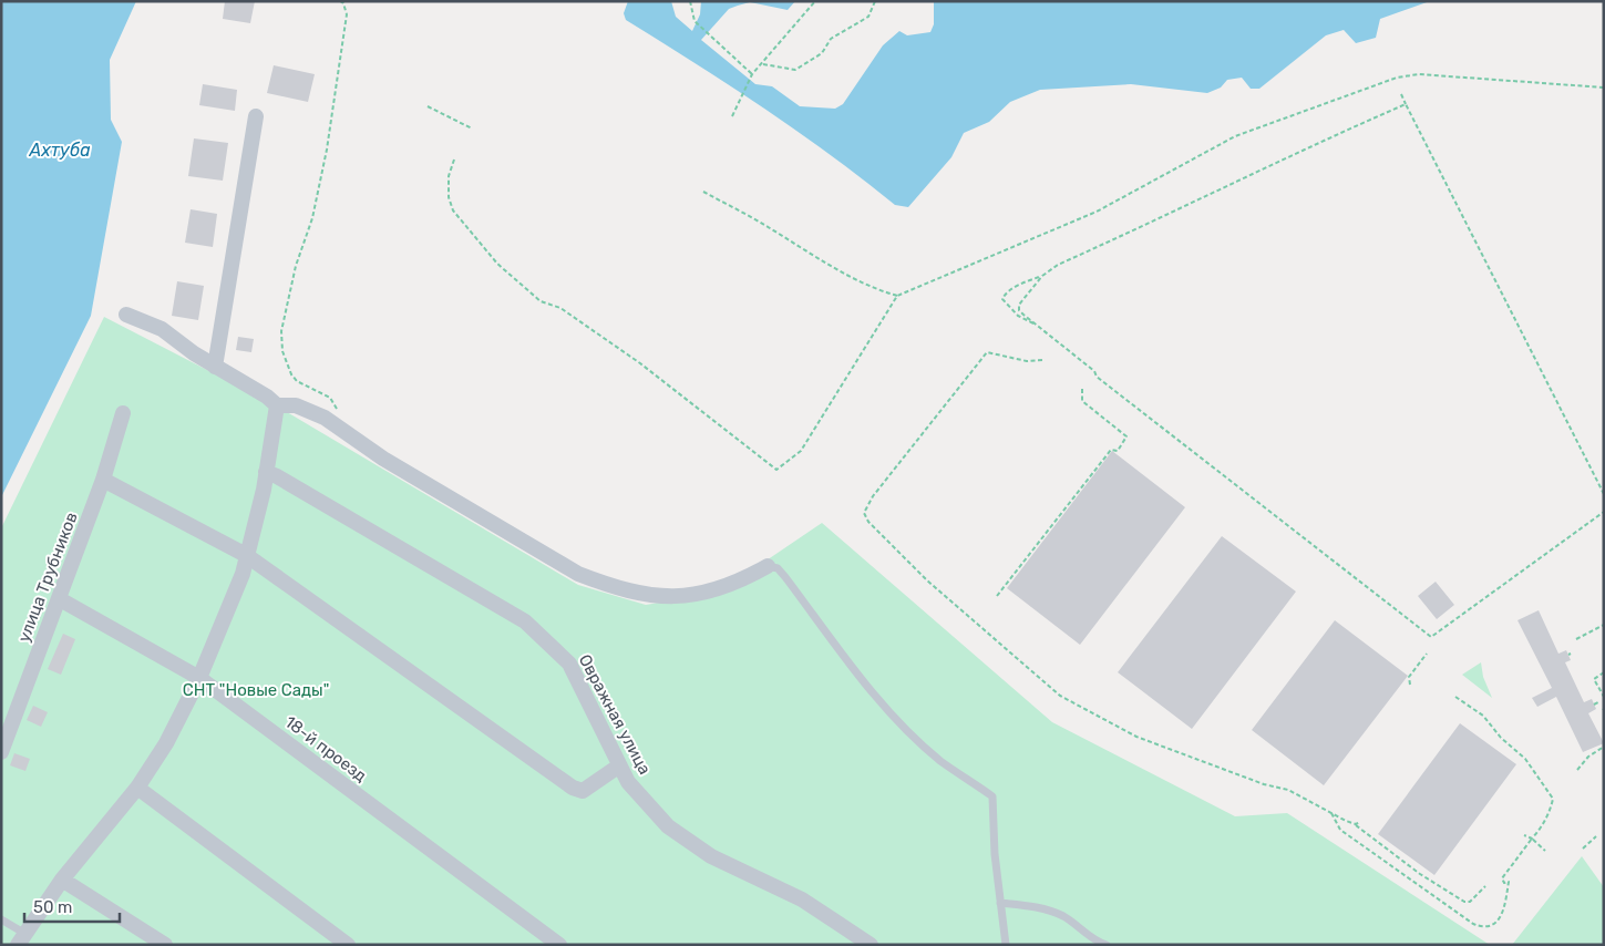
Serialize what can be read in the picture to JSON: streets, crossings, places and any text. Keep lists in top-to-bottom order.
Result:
{
  "streets": {
    "street": ["улица Трубников", "Овражная улица", "18-й проезд"]
  },
  "crossings": [
    ["улица Трубников", "18-й проезд"]
  ],
  "water": ["Ахтуба"],
  "parks": ["СНТ \"Новые Сады\""],
  "scale_bar": "50 m"
}
